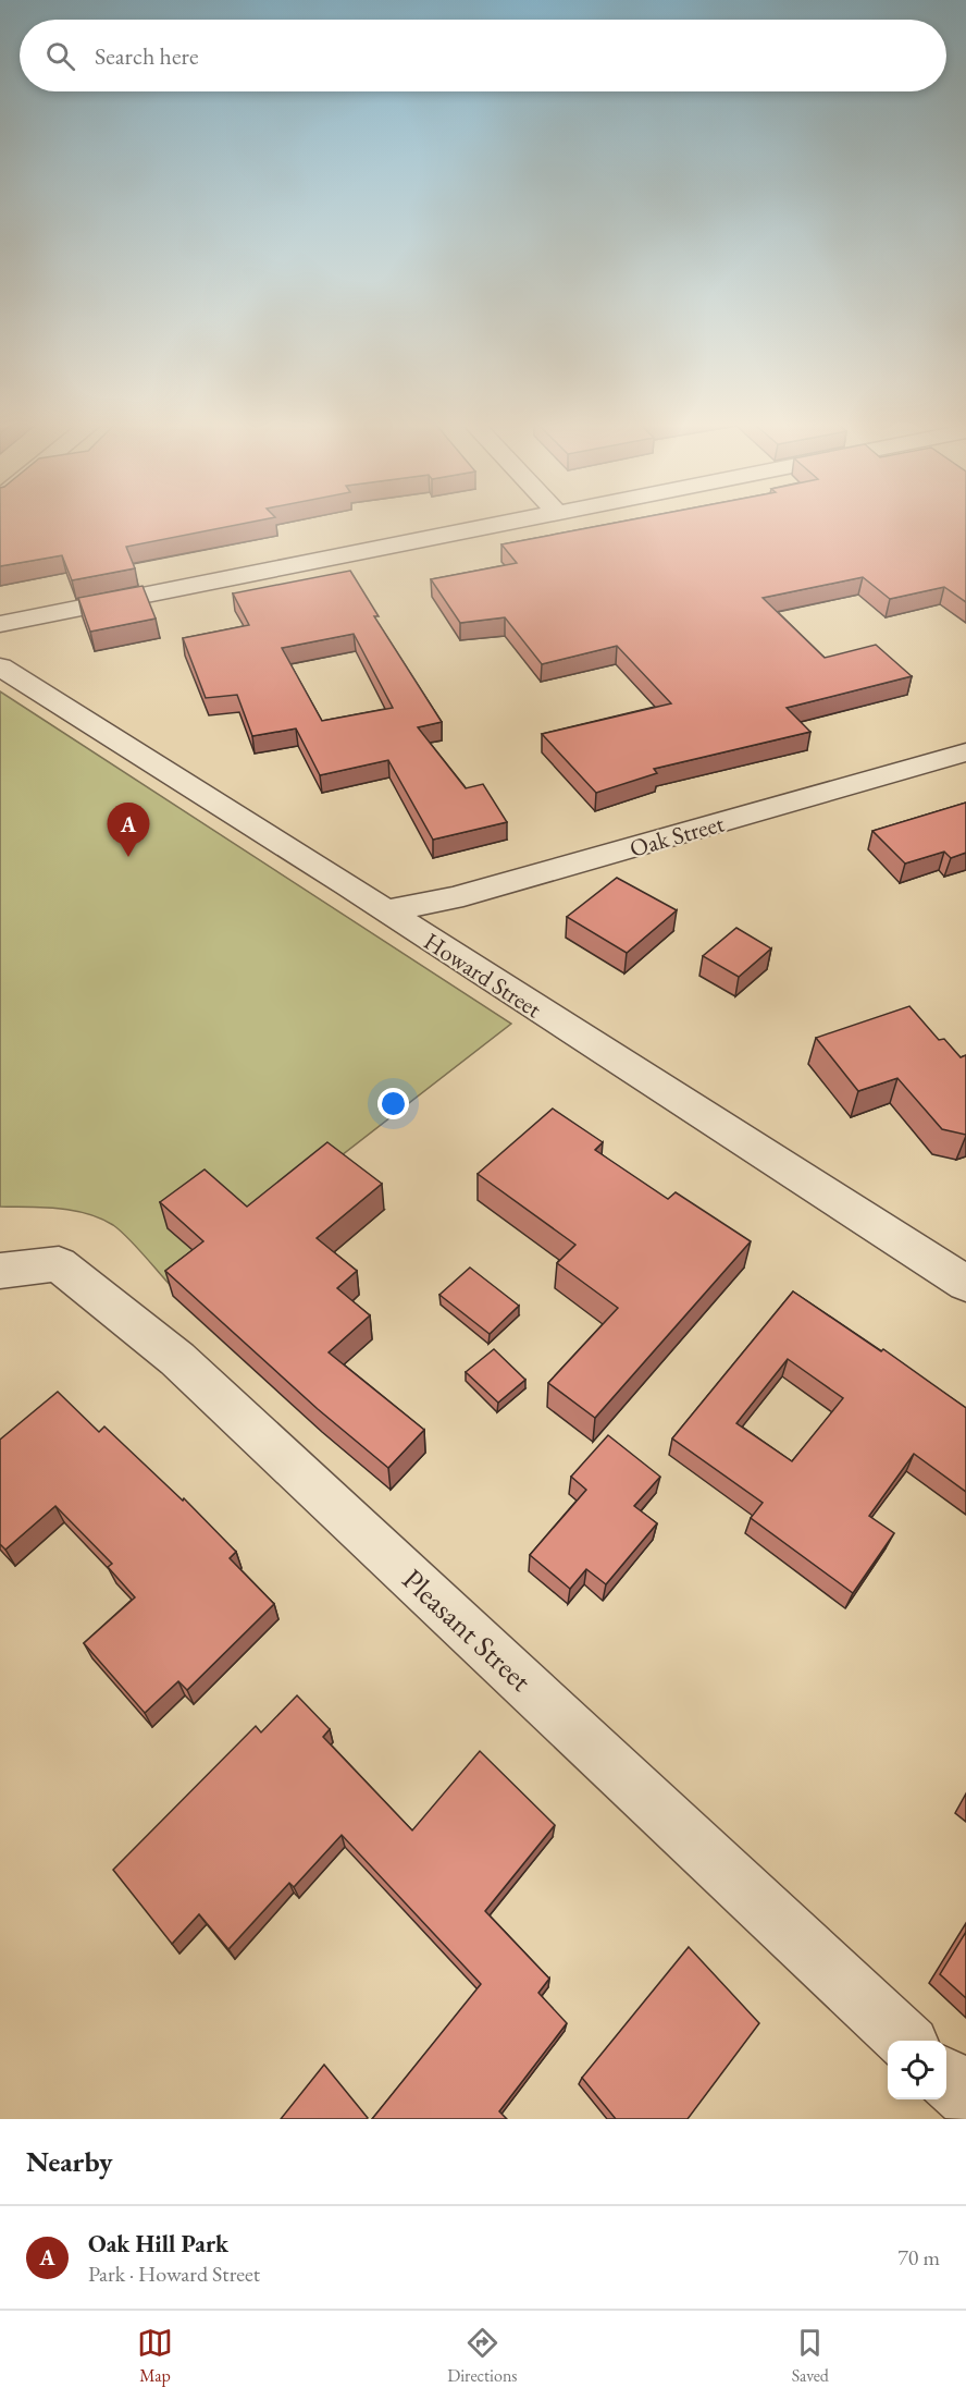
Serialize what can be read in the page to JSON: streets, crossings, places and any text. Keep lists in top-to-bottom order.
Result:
{
  "streets": {
    "street": ["Oak Street", "Howard Street", "Pleasant Street"]
  },
  "crossings": [
    ["Oak Street", "Howard Street"]
  ],
  "page": {
    "search": "Search here",
    "pins": "A",
    "heading": "Nearby",
    "list": [
      {
        "mark": "A",
        "name": "Oak Hill Park",
        "note": "Park · Howard Street",
        "value": "70 m"
      }
    ],
    "nav": ["Map", "Directions", "Saved"]
  }
}
